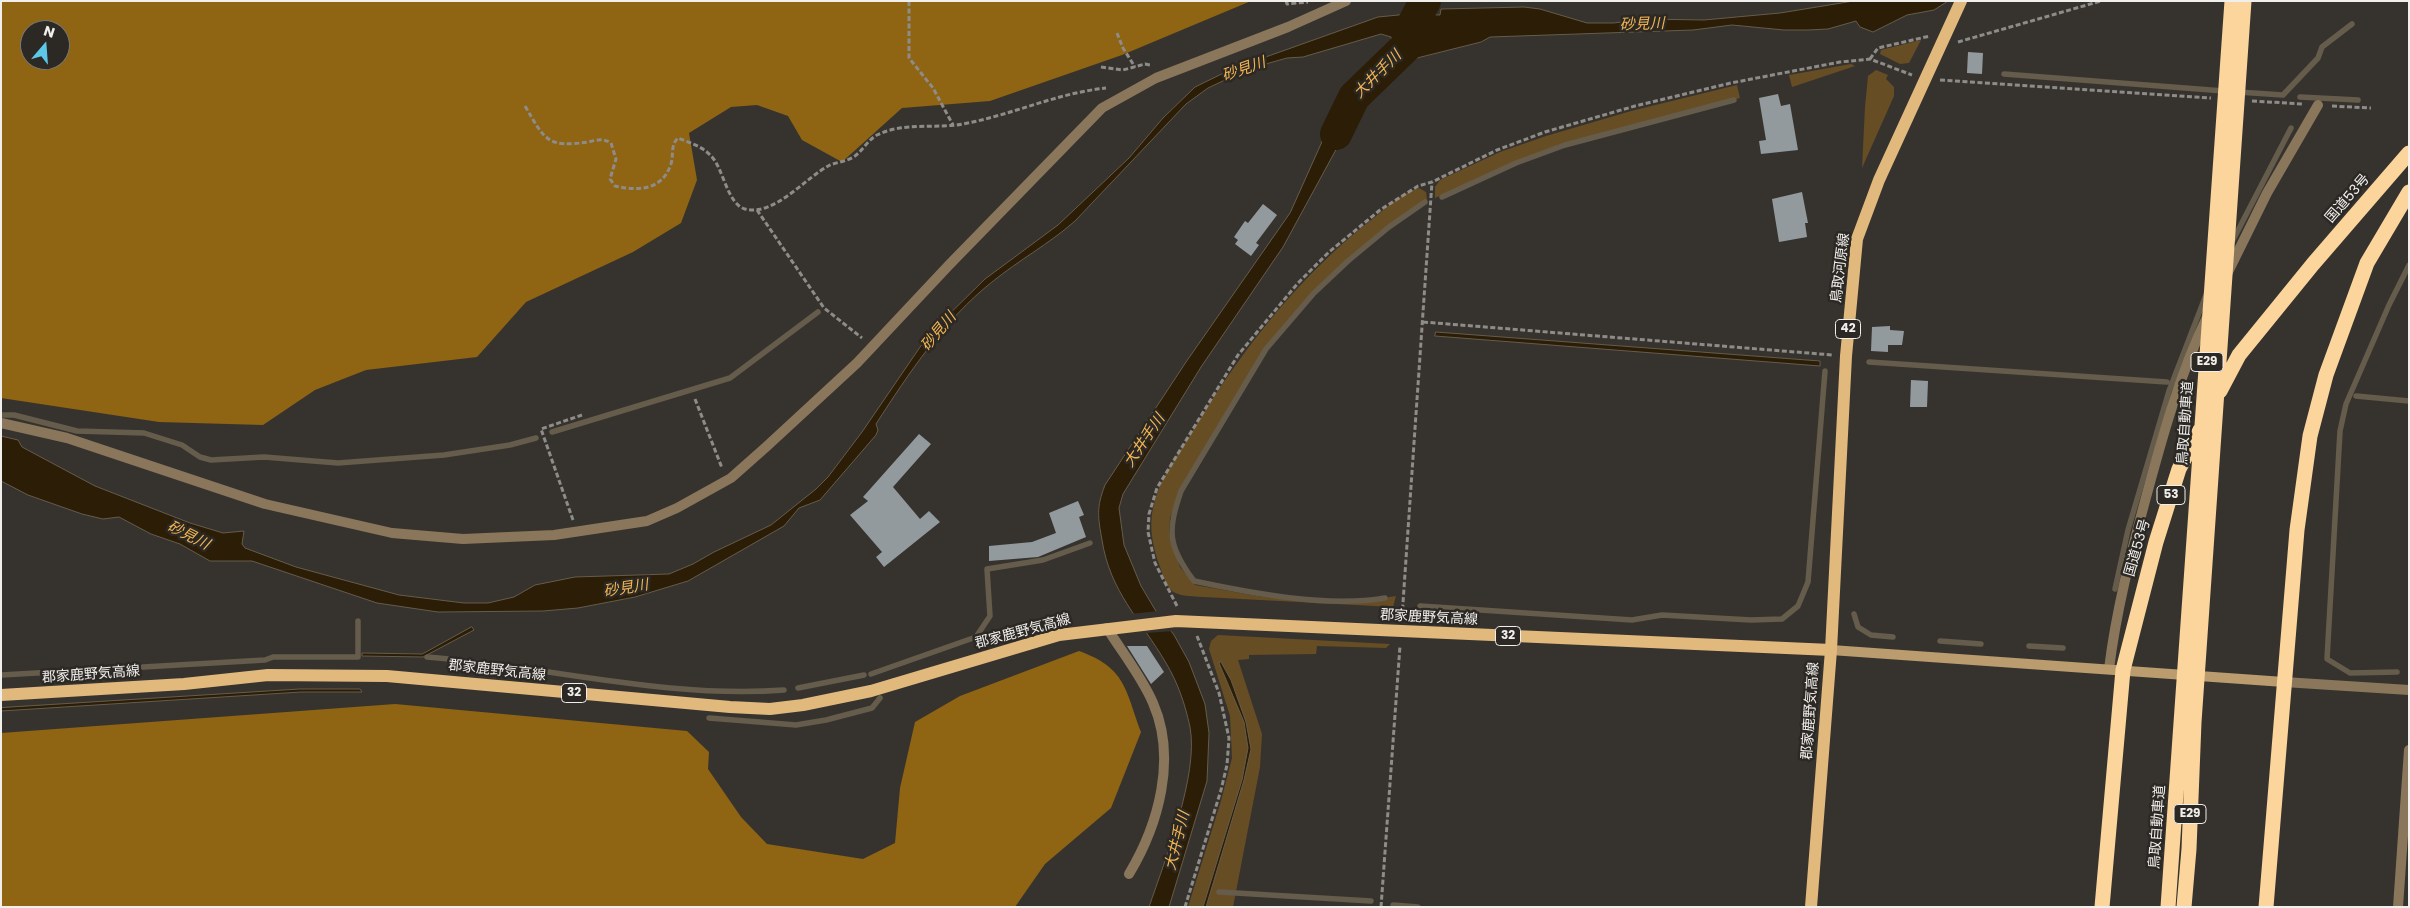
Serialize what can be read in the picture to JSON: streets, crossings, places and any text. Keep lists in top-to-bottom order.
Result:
{
  "streets": {
    "highway": [
      "国道53号",
      "E29",
      "鳥取自動車道",
      "53"
    ],
    "main road": [
      "鳥取河原線",
      "42",
      "郡家鹿野気高線",
      "32"
    ]
  },
  "crossings": [
    ["鳥取河原線", "郡家鹿野気高線"]
  ],
  "water": ["砂見川", "大井手川"],
  "north": "top"
}
